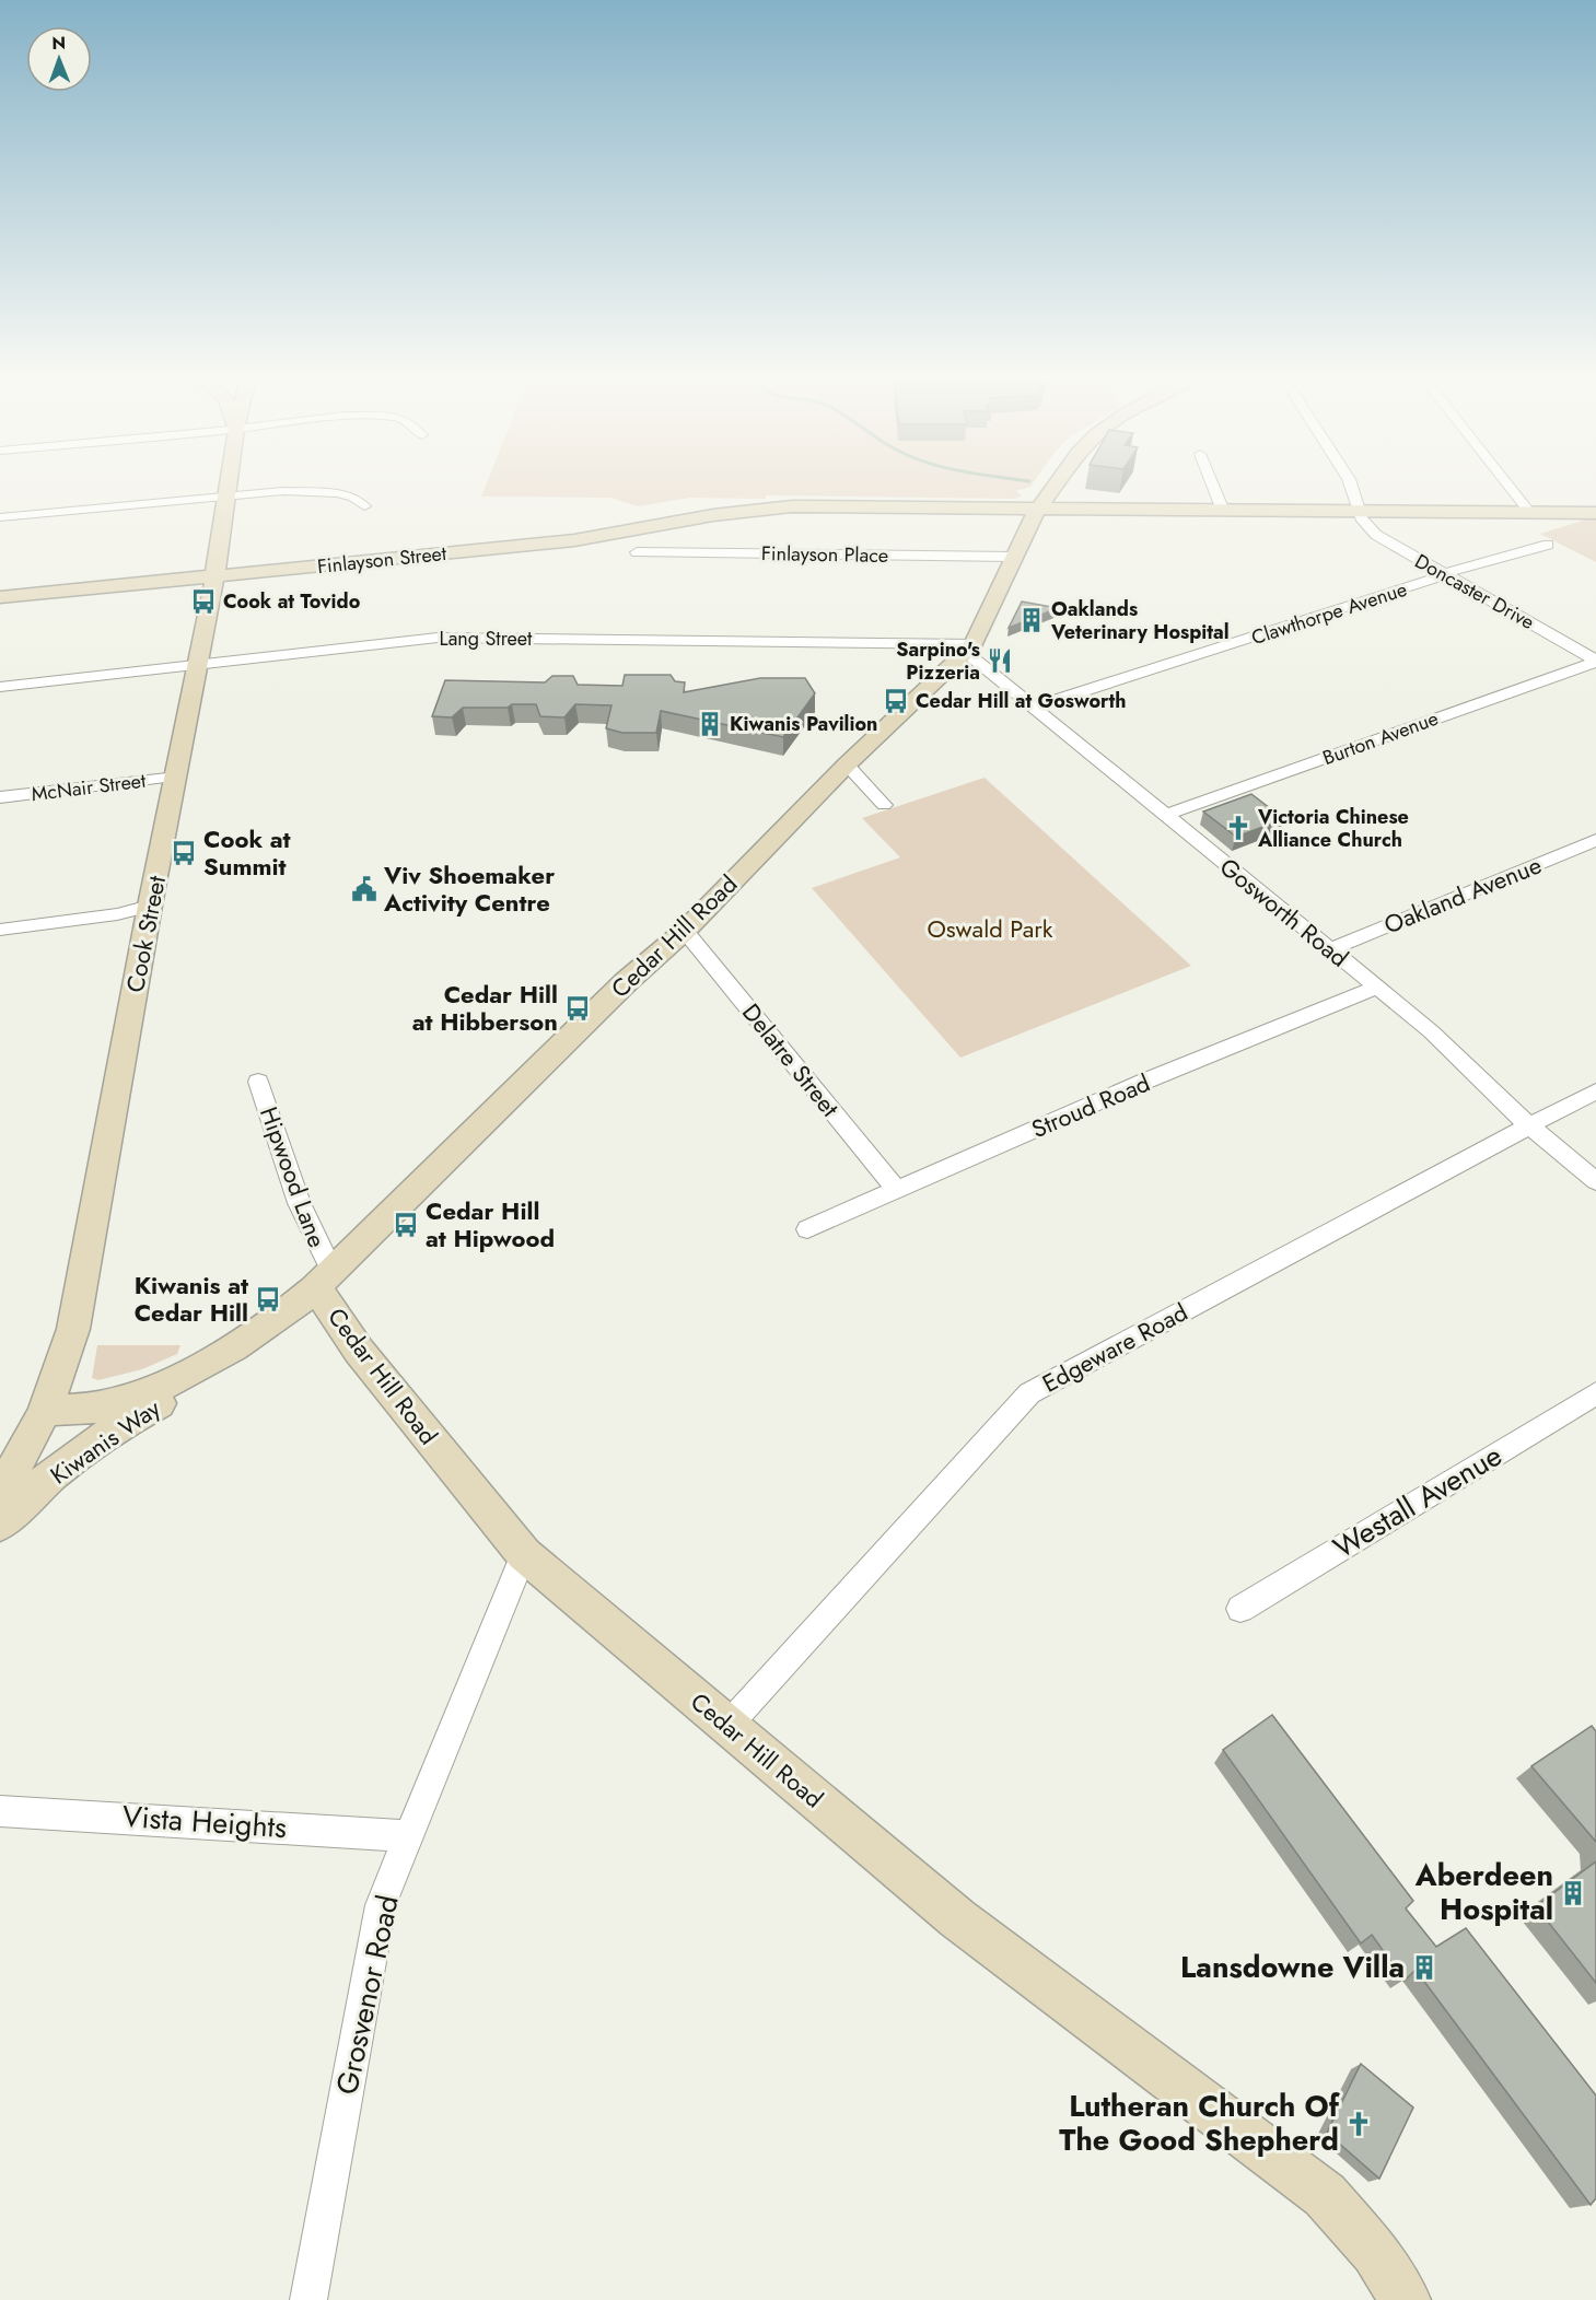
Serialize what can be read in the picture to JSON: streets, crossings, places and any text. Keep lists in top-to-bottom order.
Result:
{
  "streets": {
    "street": [
      "Finlayson Place",
      "Finlayson Street",
      "Doncaster Drive",
      "Clawthorpe Avenue",
      "Lang Street",
      "Burton Avenue",
      "McNair Street",
      "Oakland Avenue",
      "Gosworth Road",
      "Cook Street",
      "Cedar Hill Road",
      "Delatre Street",
      "Stroud Road",
      "Hipwood Lane",
      "Edgeware Road",
      "Kiwanis Way",
      "Westall Avenue",
      "Vista Heights",
      "Grosvenor Road"
    ]
  },
  "crossings": [
    ["Finlayson Place", "Cedar Hill Road"],
    ["Finlayson Street", "Doncaster Drive"],
    ["Finlayson Street", "Cook Street"],
    ["Finlayson Street", "Cedar Hill Road"],
    ["Doncaster Drive", "Clawthorpe Avenue"],
    ["Doncaster Drive", "Burton Avenue"],
    ["Clawthorpe Avenue", "Gosworth Road"],
    ["Lang Street", "Gosworth Road"],
    ["Lang Street", "Cook Street"],
    ["Lang Street", "Cedar Hill Road"],
    ["Burton Avenue", "Gosworth Road"],
    ["McNair Street", "Cook Street"],
    ["Oakland Avenue", "Gosworth Road"],
    ["Gosworth Road", "Cedar Hill Road"],
    ["Gosworth Road", "Stroud Road"],
    ["Gosworth Road", "Edgeware Road"],
    ["Cook Street", "Kiwanis Way"],
    ["Cedar Hill Road", "Delatre Street"],
    ["Cedar Hill Road", "Hipwood Lane"],
    ["Cedar Hill Road", "Edgeware Road"],
    ["Cedar Hill Road", "Kiwanis Way"],
    ["Cedar Hill Road", "Grosvenor Road"],
    ["Delatre Street", "Stroud Road"],
    ["Hipwood Lane", "Kiwanis Way"],
    ["Vista Heights", "Grosvenor Road"]
  ],
  "parks": ["Oswald Park"],
  "places": {
    "bus stop": [
      "Cook at Tovido",
      "Cedar Hill at Gosworth",
      "Cook at Summit",
      "Cedar Hill at Hibberson",
      "Cedar Hill at Hipwood",
      "Kiwanis at Cedar Hill"
    ],
    "building": [
      "Oaklands Veterinary Hospital",
      "Kiwanis Pavilion",
      "Aberdeen Hospital",
      "Lansdowne Villa"
    ],
    "restaurant": ["Sarpino's Pizzeria"],
    "church": ["Victoria Chinese Alliance Church", "Lutheran Church Of The Good Shepherd"],
    "public building": ["Viv Shoemaker Activity Centre"]
  },
  "north": "top"
}
